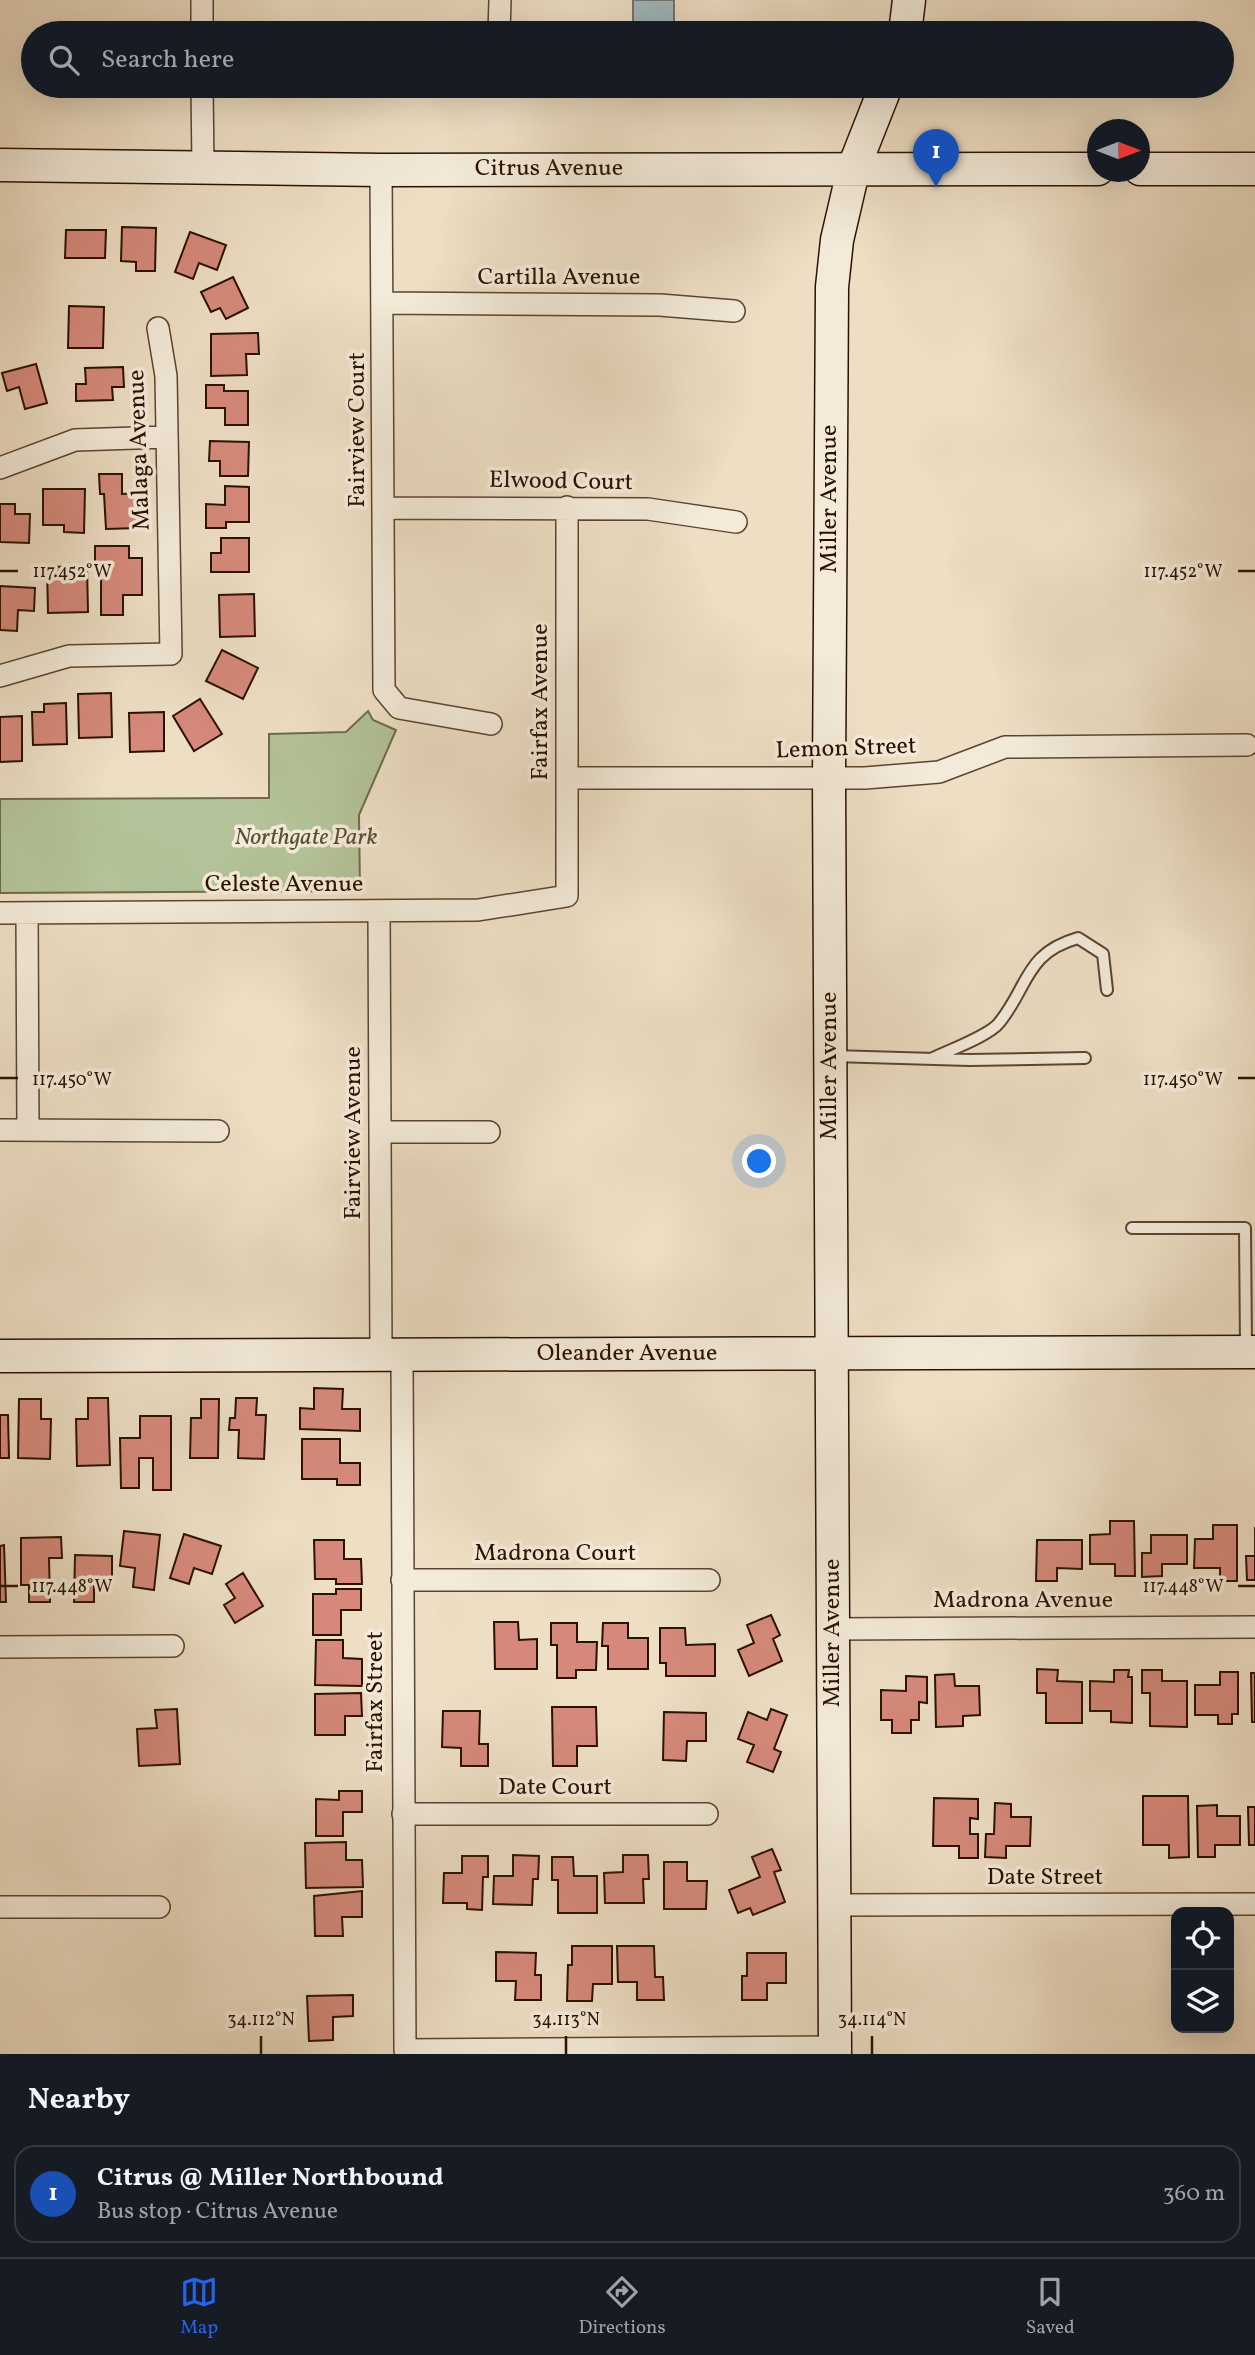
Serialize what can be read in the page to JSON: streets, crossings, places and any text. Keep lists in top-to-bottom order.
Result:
{
  "streets": {
    "street": [
      "Citrus Avenue",
      "Cartilla Avenue",
      "Fairview Court",
      "Malaga Avenue",
      "Elwood Court",
      "Miller Avenue",
      "Fairfax Avenue",
      "Lemon Street",
      "Celeste Avenue",
      "Fairview Avenue",
      "Oleander Avenue",
      "Madrona Court",
      "Madrona Avenue",
      "Fairfax Street",
      "Date Court",
      "Date Street"
    ]
  },
  "crossings": [
    ["Citrus Avenue", "Fairview Court"],
    ["Citrus Avenue", "Miller Avenue"],
    ["Cartilla Avenue", "Fairview Court"],
    ["Fairview Court", "Elwood Court"],
    ["Elwood Court", "Fairfax Avenue"],
    ["Miller Avenue", "Lemon Street"],
    ["Miller Avenue", "Oleander Avenue"],
    ["Miller Avenue", "Madrona Avenue"],
    ["Miller Avenue", "Fairfax Street"],
    ["Miller Avenue", "Date Street"],
    ["Fairfax Avenue", "Lemon Street"],
    ["Fairfax Avenue", "Celeste Avenue"],
    ["Celeste Avenue", "Fairview Avenue"],
    ["Fairview Avenue", "Oleander Avenue"],
    ["Fairview Avenue", "Fairfax Street"],
    ["Oleander Avenue", "Fairfax Street"],
    ["Madrona Court", "Fairfax Street"],
    ["Fairfax Street", "Date Court"]
  ],
  "parks": ["Northgate Park"],
  "north": "right",
  "page": {
    "search": "Search here",
    "pins": "1",
    "heading": "Nearby",
    "list": [
      {
        "mark": "1",
        "name": "Citrus @ Miller Northbound",
        "note": "Bus stop · Citrus Avenue",
        "value": "360 m"
      }
    ],
    "nav": ["Map", "Directions", "Saved"]
  },
  "coordinates": [
    "117.452°W",
    "117.450°W",
    "117.448°W",
    "34.112°N",
    "34.113°N",
    "34.114°N"
  ]
}
